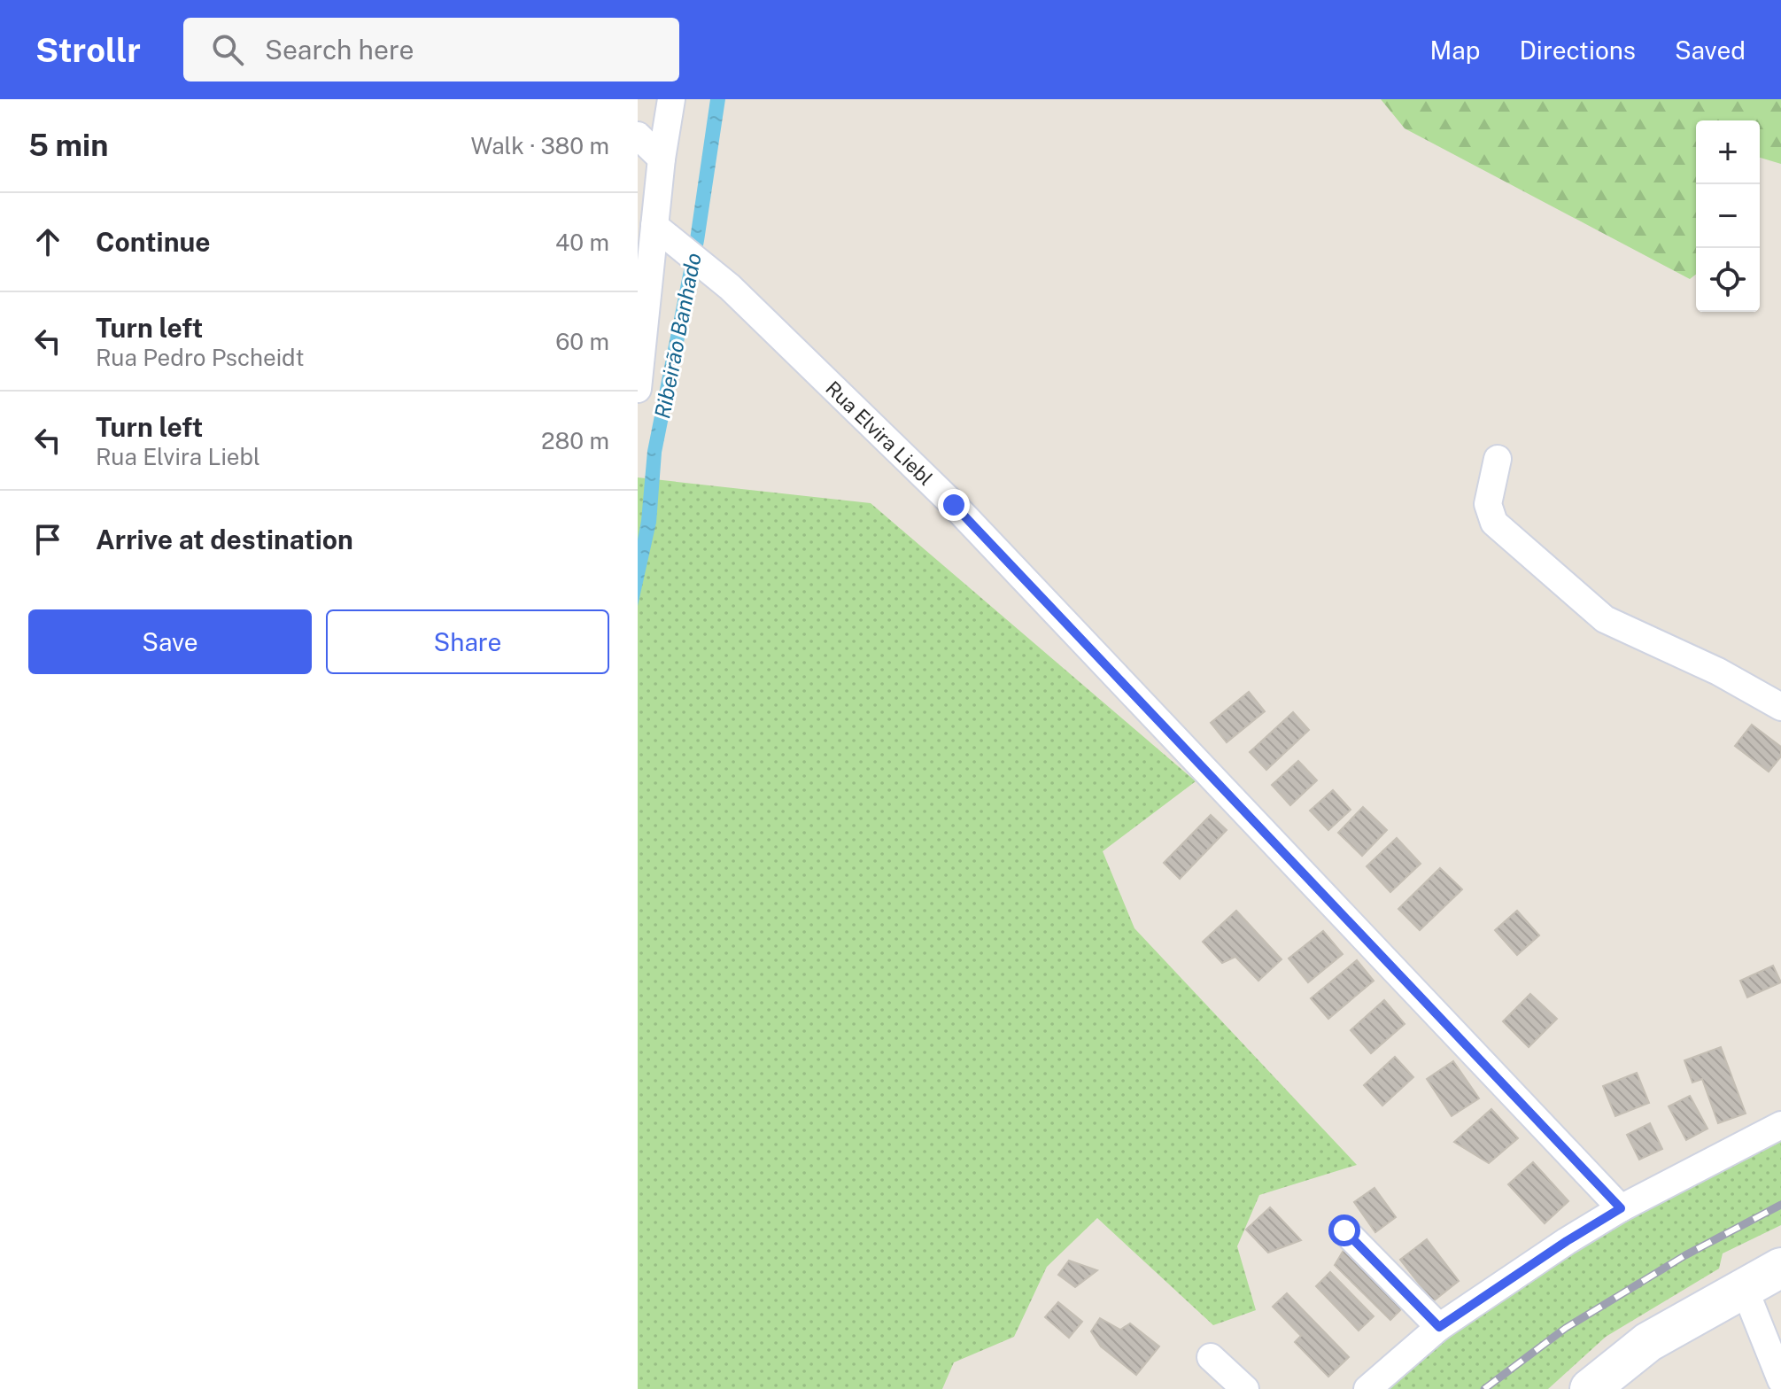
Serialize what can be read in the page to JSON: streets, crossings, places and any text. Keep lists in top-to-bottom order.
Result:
{
  "streets": {
    "street": ["Rua Elvira Liebl"]
  },
  "water": ["Ribeirão Banhado"],
  "page": {
    "header": "Strollr",
    "search": "Search here",
    "nav": ["Map", "Directions", "Saved"],
    "heading": ["5 min", "Walk · 380 m"],
    "map_buttons": ["+", "−"],
    "list": [
      ["Continue", "40 m"],
      ["Turn left", "Rua Pedro Pscheidt", "60 m"],
      ["Turn left", "Rua Elvira Liebl", "280 m"],
      "Arrive at destination"
    ],
    "buttons": ["Save", "Share"]
  }
}
